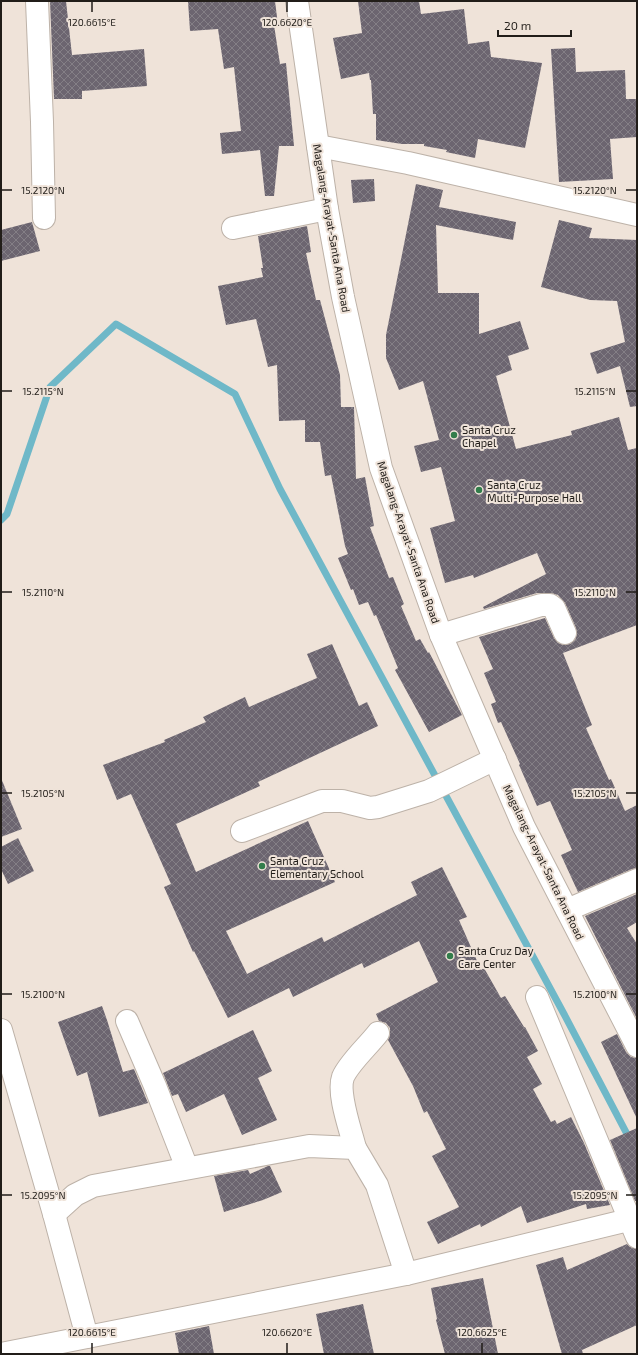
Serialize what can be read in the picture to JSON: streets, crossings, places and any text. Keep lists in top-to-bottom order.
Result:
{
  "streets": {
    "street": ["Magalang-Arayat-Santa Ana Road"]
  },
  "places": [
    "Santa Cruz Chapel",
    "Santa Cruz Multi-Purpose Hall",
    "Santa Cruz Elementary School",
    "Santa Cruz Day Care Center"
  ],
  "scale_bar": "20 m",
  "coordinates": [
    "120.6615°E",
    "120.6620°E",
    "15.2120°N",
    "15.2115°N",
    "15.2110°N",
    "15.2105°N",
    "15.2100°N",
    "15.2095°N",
    "120.6625°E"
  ]
}
